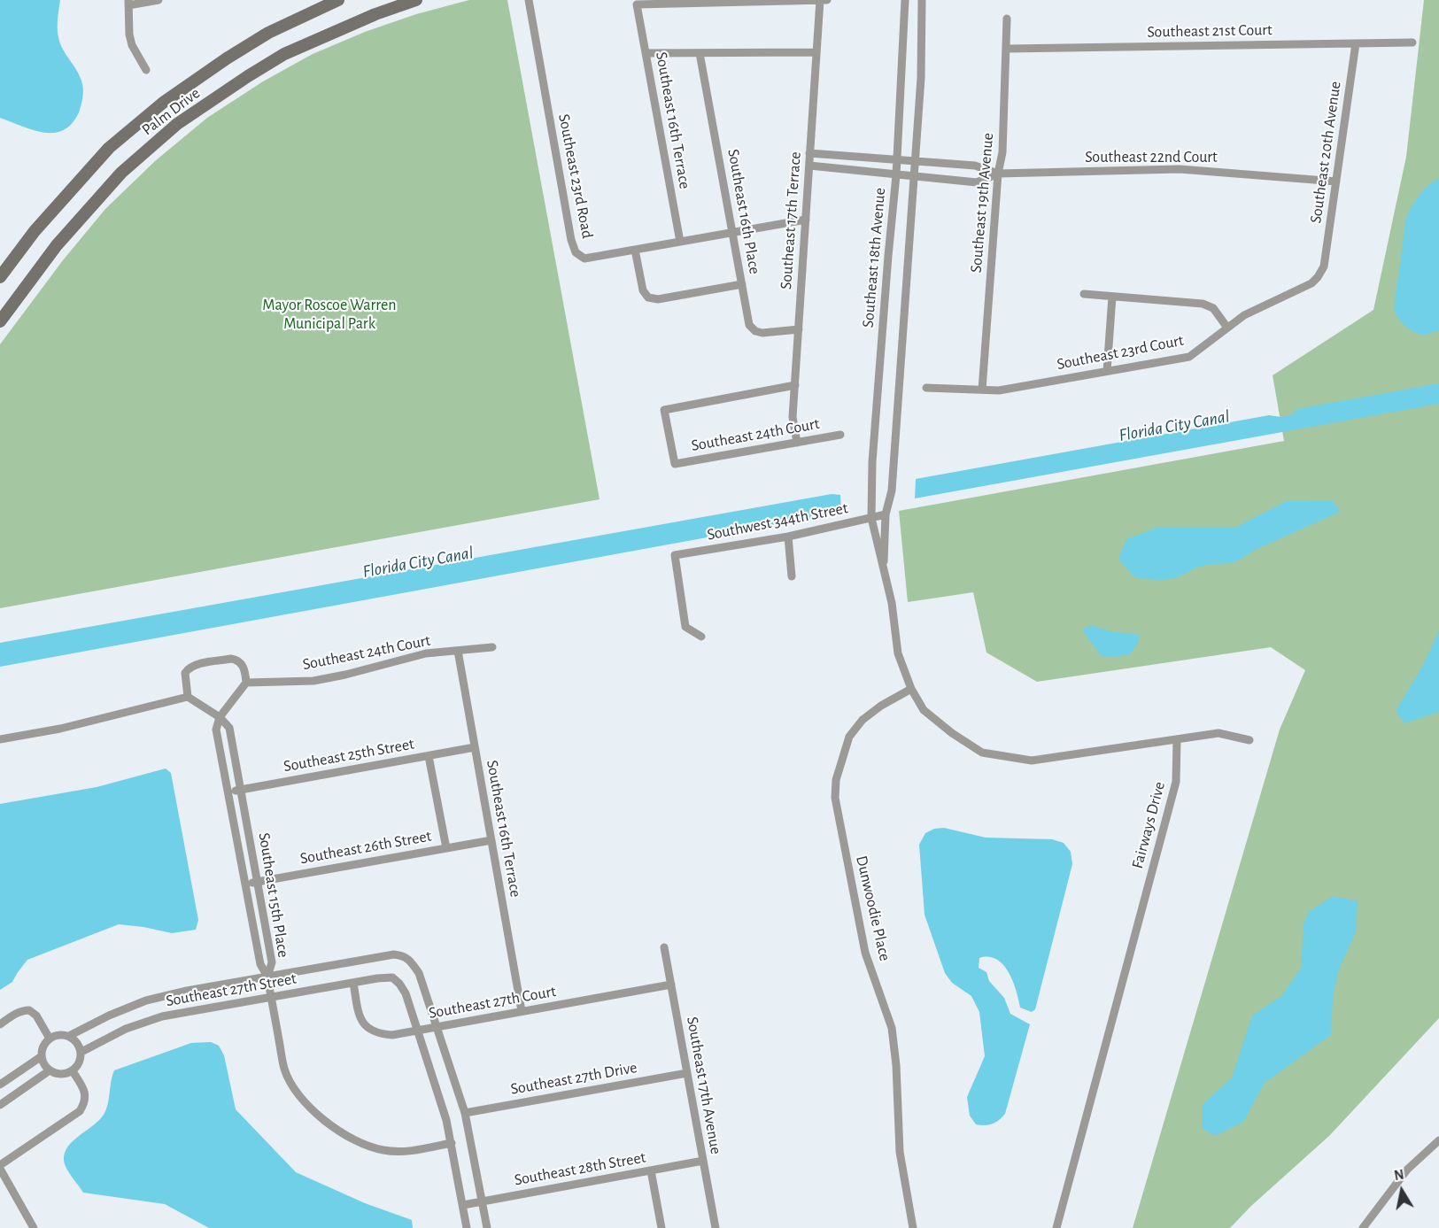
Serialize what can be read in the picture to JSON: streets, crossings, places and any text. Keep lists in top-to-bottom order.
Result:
{
  "streets": {
    "main road": ["Palm Drive"],
    "street": [
      "Southeast 21st Court",
      "Southeast 16th Terrace",
      "Southeast 20th Avenue",
      "Southeast 22nd Court",
      "Southeast 23rd Road",
      "Southeast 19th Avenue",
      "Southeast 16th Place",
      "Southeast 17th Terrace",
      "Southeast 18th Avenue",
      "Southeast 23rd Court",
      "Southeast 24th Court",
      "Southwest 344th Street",
      "Southeast 25th Street",
      "Fairways Drive",
      "Southeast 26th Street",
      "Southeast 15th Place",
      "Dunwoodie Place",
      "Southeast 27th Street",
      "Southeast 27th Court",
      "Southeast 27th Drive",
      "Southeast 17th Avenue",
      "Southeast 28th Street"
    ]
  },
  "crossings": [
    ["Southeast 21st Court", "Southeast 20th Avenue"],
    ["Southeast 21st Court", "Southeast 19th Avenue"],
    ["Southeast 16th Terrace", "Southeast 23rd Road"],
    ["Southeast 16th Terrace", "Southeast 17th Terrace"],
    ["Southeast 16th Terrace", "Southeast 24th Court"],
    ["Southeast 16th Terrace", "Southeast 25th Street"],
    ["Southeast 16th Terrace", "Southeast 26th Street"],
    ["Southeast 16th Terrace", "Southeast 27th Court"],
    ["Southeast 20th Avenue", "Southeast 22nd Court"],
    ["Southeast 20th Avenue", "Southeast 23rd Court"],
    ["Southeast 22nd Court", "Southeast 19th Avenue"],
    ["Southeast 22nd Court", "Southeast 17th Terrace"],
    ["Southeast 22nd Court", "Southeast 18th Avenue"],
    ["Southeast 23rd Road", "Southeast 16th Place"],
    ["Southeast 23rd Road", "Southeast 17th Terrace"],
    ["Southeast 19th Avenue", "Southeast 23rd Court"],
    ["Southeast 16th Place", "Southeast 17th Terrace"],
    ["Southeast 17th Terrace", "Southeast 24th Court"],
    ["Southeast 18th Avenue", "Southwest 344th Street"],
    ["Southeast 24th Court", "Southeast 15th Place"],
    ["Southeast 25th Street", "Southeast 15th Place"],
    ["Southeast 26th Street", "Southeast 15th Place"],
    ["Southeast 15th Place", "Southeast 27th Street"],
    ["Southeast 27th Street", "Southeast 27th Court"],
    ["Southeast 27th Court", "Southeast 17th Avenue"],
    ["Southeast 27th Drive", "Southeast 17th Avenue"],
    ["Southeast 17th Avenue", "Southeast 28th Street"]
  ],
  "water": ["Florida City Canal"],
  "parks": ["Mayor Roscoe Warren Municipal Park"],
  "north": "top"
}
